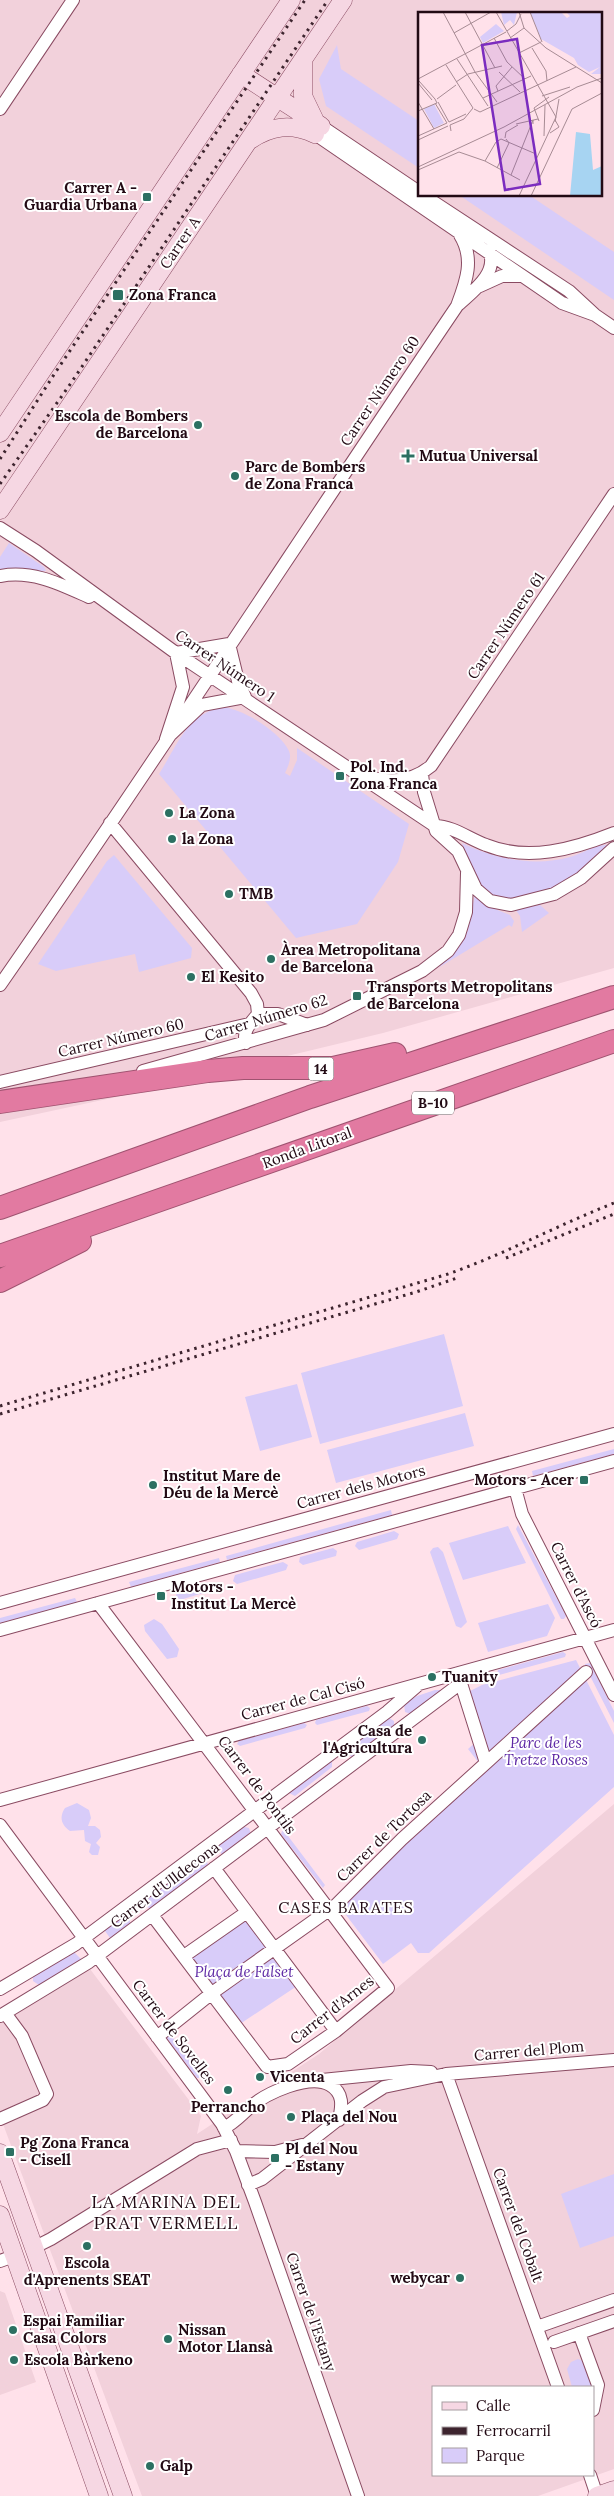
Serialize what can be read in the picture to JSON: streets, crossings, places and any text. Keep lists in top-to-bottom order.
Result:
{
  "streets": {
    "highway": ["14", "B-10", "Ronda Litoral"],
    "main road": ["Carrer A"],
    "street": [
      "Carrer Número 60",
      "Carrer Número 61",
      "Carrer Número 1",
      "Carrer Número 62",
      "Carrer dels Motors",
      "Carrer d'Ascó",
      "Carrer de Cal Cisó",
      "Carrer de Pontils",
      "Carrer de Tortosa",
      "Carrer d'Ulldecona",
      "Carrer d'Arnes",
      "Carrer de Sovelles",
      "Carrer del Plom",
      "Carrer del Cobalt",
      "Carrer de l'Estany"
    ]
  },
  "crossings": [
    ["Carrer Número 60", "Carrer Número 1"],
    ["Carrer Número 1", "Carrer Número 62"],
    ["Carrer Número 62", "14"],
    ["Carrer d'Ascó", "Carrer de Cal Cisó"],
    ["Carrer de Cal Cisó", "Carrer de Pontils"],
    ["Carrer de Cal Cisó", "Carrer d'Ulldecona"],
    ["Carrer de Pontils", "Carrer de Tortosa"],
    ["Carrer de Pontils", "Carrer d'Ulldecona"],
    ["Carrer de Pontils", "Carrer d'Arnes"],
    ["Carrer de Tortosa", "Carrer d'Arnes"],
    ["Carrer de Tortosa", "Carrer de Sovelles"],
    ["Carrer d'Ulldecona", "Carrer de Sovelles"],
    ["Carrer de Sovelles", "Carrer de l'Estany"],
    ["Carrer del Plom", "Carrer del Cobalt"]
  ],
  "districts": ["CASES BARATES", "LA MARINA DEL PRAT VERMELL"],
  "parks": ["Parc de les Tretze Roses", "Plaça de Falset"],
  "places": {
    "transit": [
      "Carrer A - Guardia Urbana",
      "Zona Franca",
      "Pol. Ind. Zona Franca",
      "Transports Metropolitans de Barcelona",
      "Motors - Acer",
      "Motors - Institut La Mercè",
      "Pg Zona Franca - Cisell",
      "Pl del Nou - Estany"
    ],
    "other": [
      "Escola de Bombers de Barcelona",
      "Parc de Bombers de Zona Franca",
      "La Zona",
      "la Zona",
      "TMB",
      "Àrea Metropolitana de Barcelona",
      "El Kesito",
      "Institut Mare de Déu de la Mercè",
      "Tuanity",
      "Casa de l'Agricultura",
      "Vicenta",
      "Perrancho",
      "Plaça del Nou",
      "Escola d'Aprenents SEAT",
      "webycar",
      "Espai Familiar Casa Colors",
      "Nissan Motor Llansà",
      "Escola Bàrkeno",
      "Galp"
    ],
    "health": ["Mutua Universal"]
  },
  "legend": ["Calle", "Ferrocarril", "Parque"]
}
